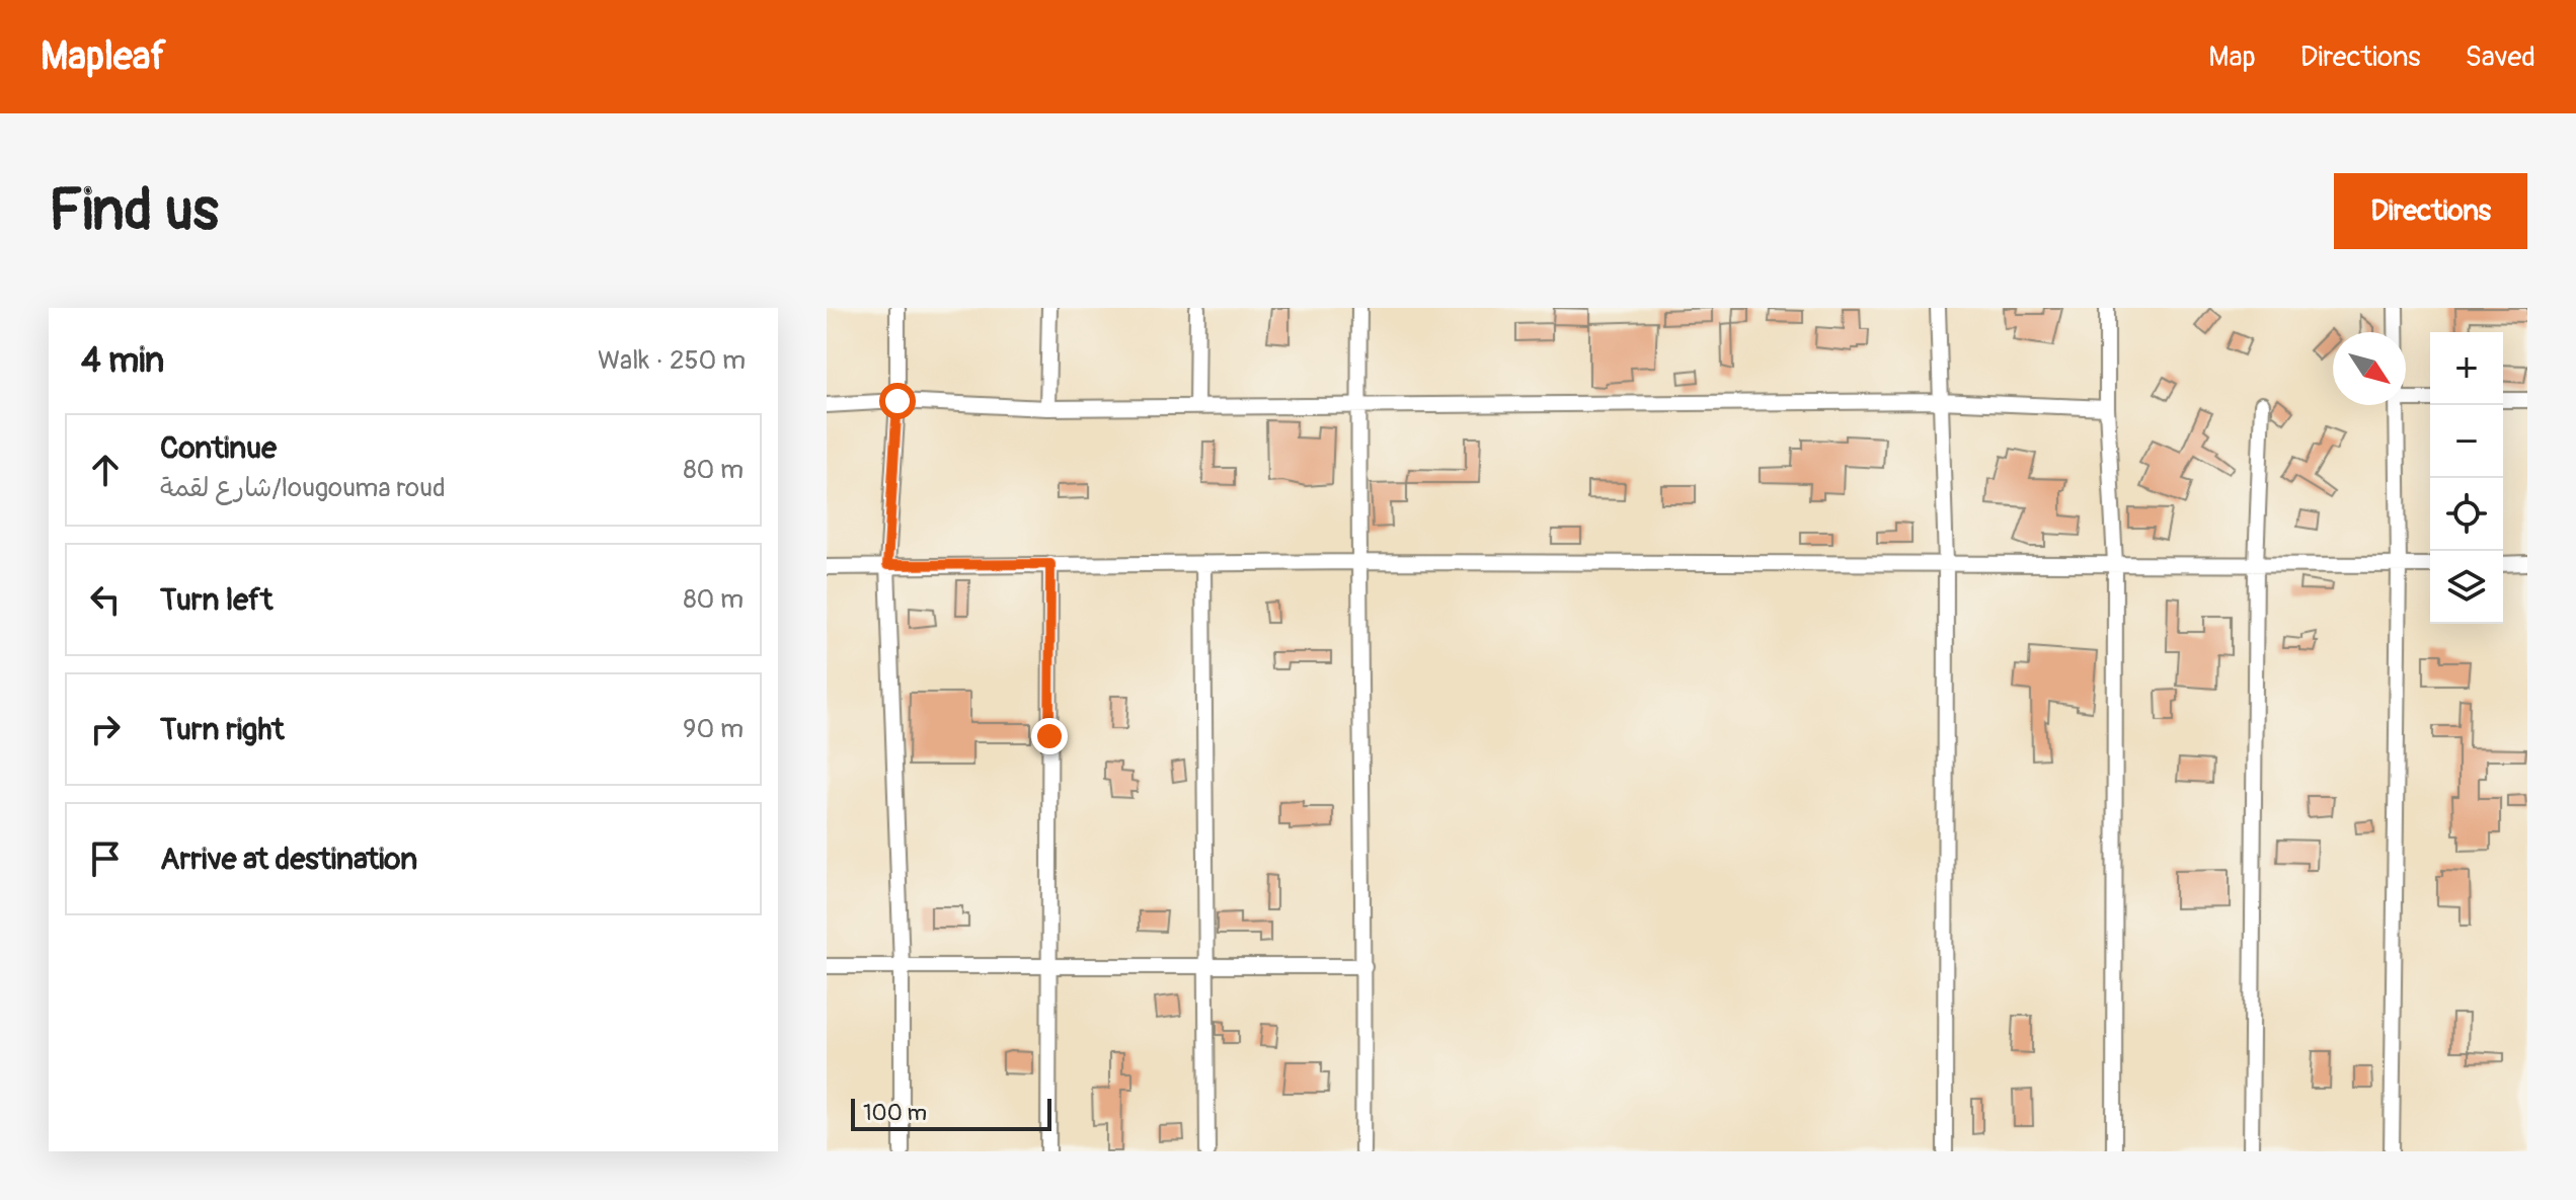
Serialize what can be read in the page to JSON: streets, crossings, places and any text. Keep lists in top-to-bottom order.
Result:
{
  "scale_bar": "100 m",
  "north": "bottom right",
  "page": {
    "header": "Mapleaf",
    "nav": ["Map", "Directions", "Saved"],
    "buttons": "Directions",
    "title": "Find us",
    "heading": ["4 min", "Walk · 250 m"],
    "map_buttons": ["+", "−"],
    "list": [
      ["Continue", "شارع لقمة/lougouma roud", "80 m"],
      ["Turn left", "80 m"],
      ["Turn right", "90 m"],
      "Arrive at destination"
    ],
    "scale": "100 m"
  }
}
